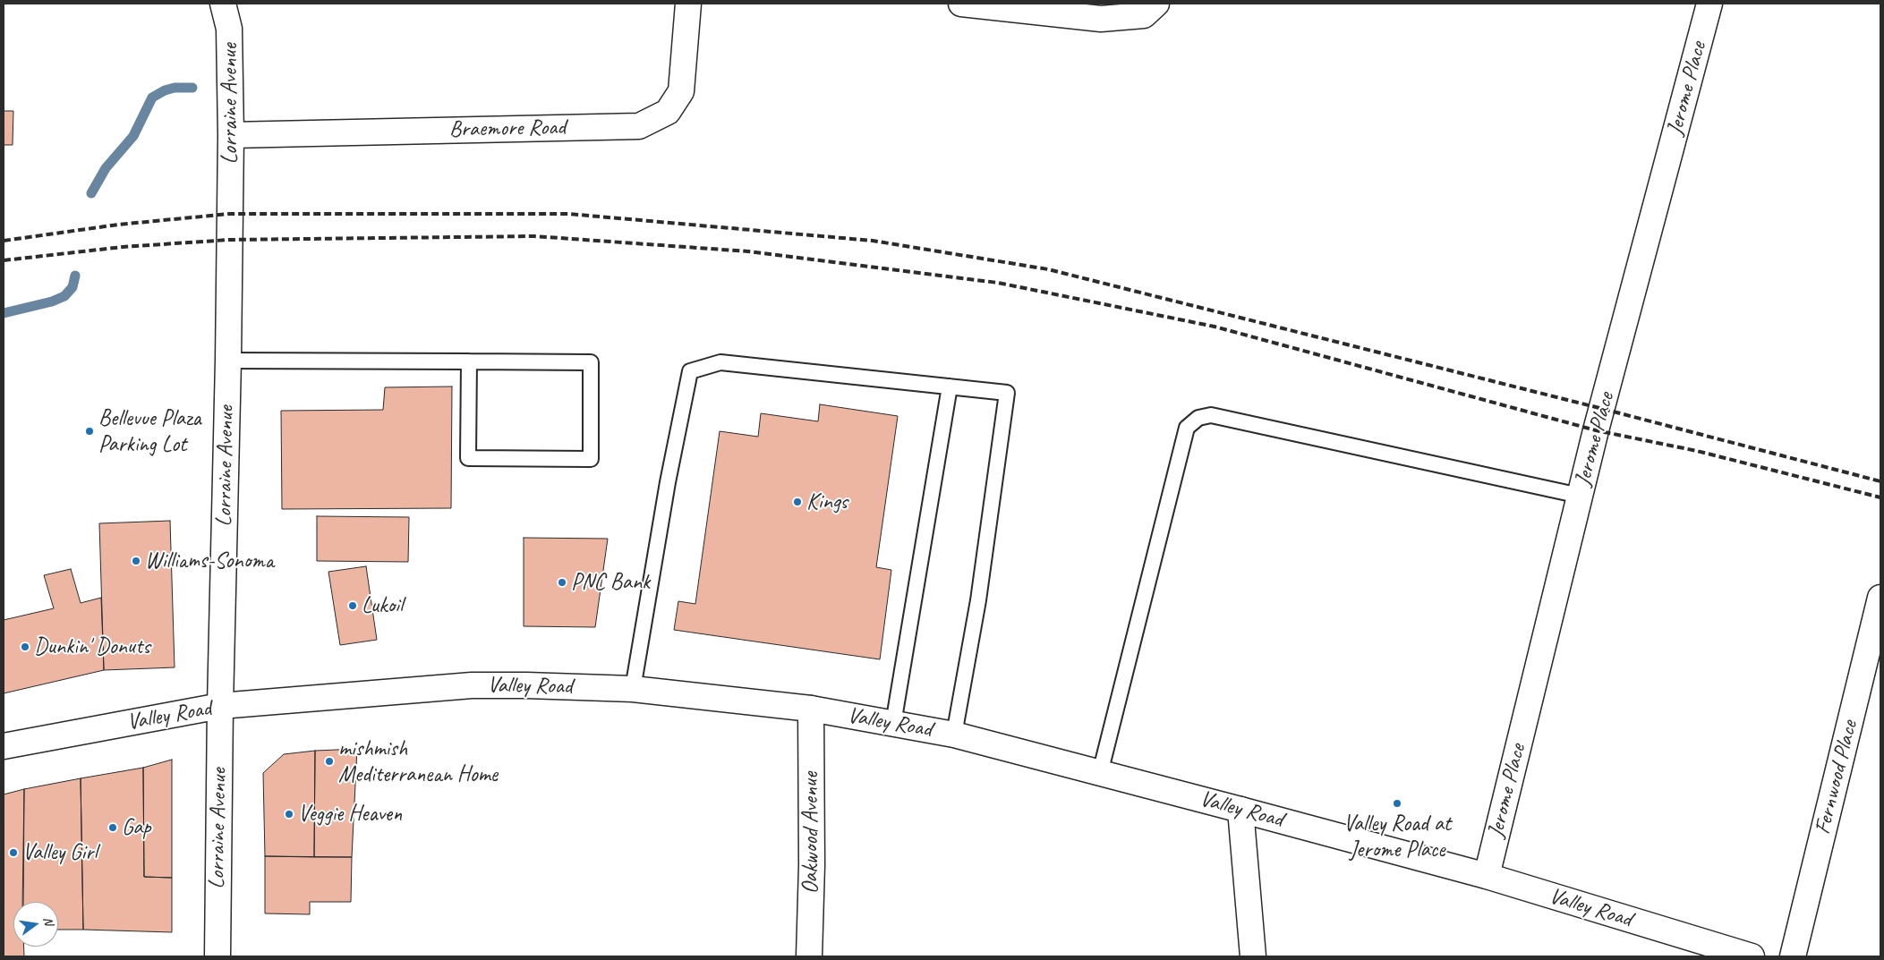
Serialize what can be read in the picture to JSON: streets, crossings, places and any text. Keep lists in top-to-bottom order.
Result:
{
  "streets": {
    "street": [
      "Jerome Place",
      "Lorraine Avenue",
      "Braemore Road",
      "Valley Road",
      "Fernwood Place",
      "Oakwood Avenue"
    ]
  },
  "crossings": [
    ["Jerome Place", "Valley Road"],
    ["Lorraine Avenue", "Braemore Road"],
    ["Lorraine Avenue", "Valley Road"],
    ["Valley Road", "Oakwood Avenue"]
  ],
  "places": [
    "Bellevue Plaza Parking Lot",
    "Kings",
    "Williams-Sonoma",
    "PNC Bank",
    "Lukoil",
    "Dunkin' Donuts",
    "mishmish Mediterranean Home",
    "Valley Road at Jerome Place",
    "Veggie Heaven",
    "Gap",
    "Valley Girl"
  ],
  "north": "right"
}
